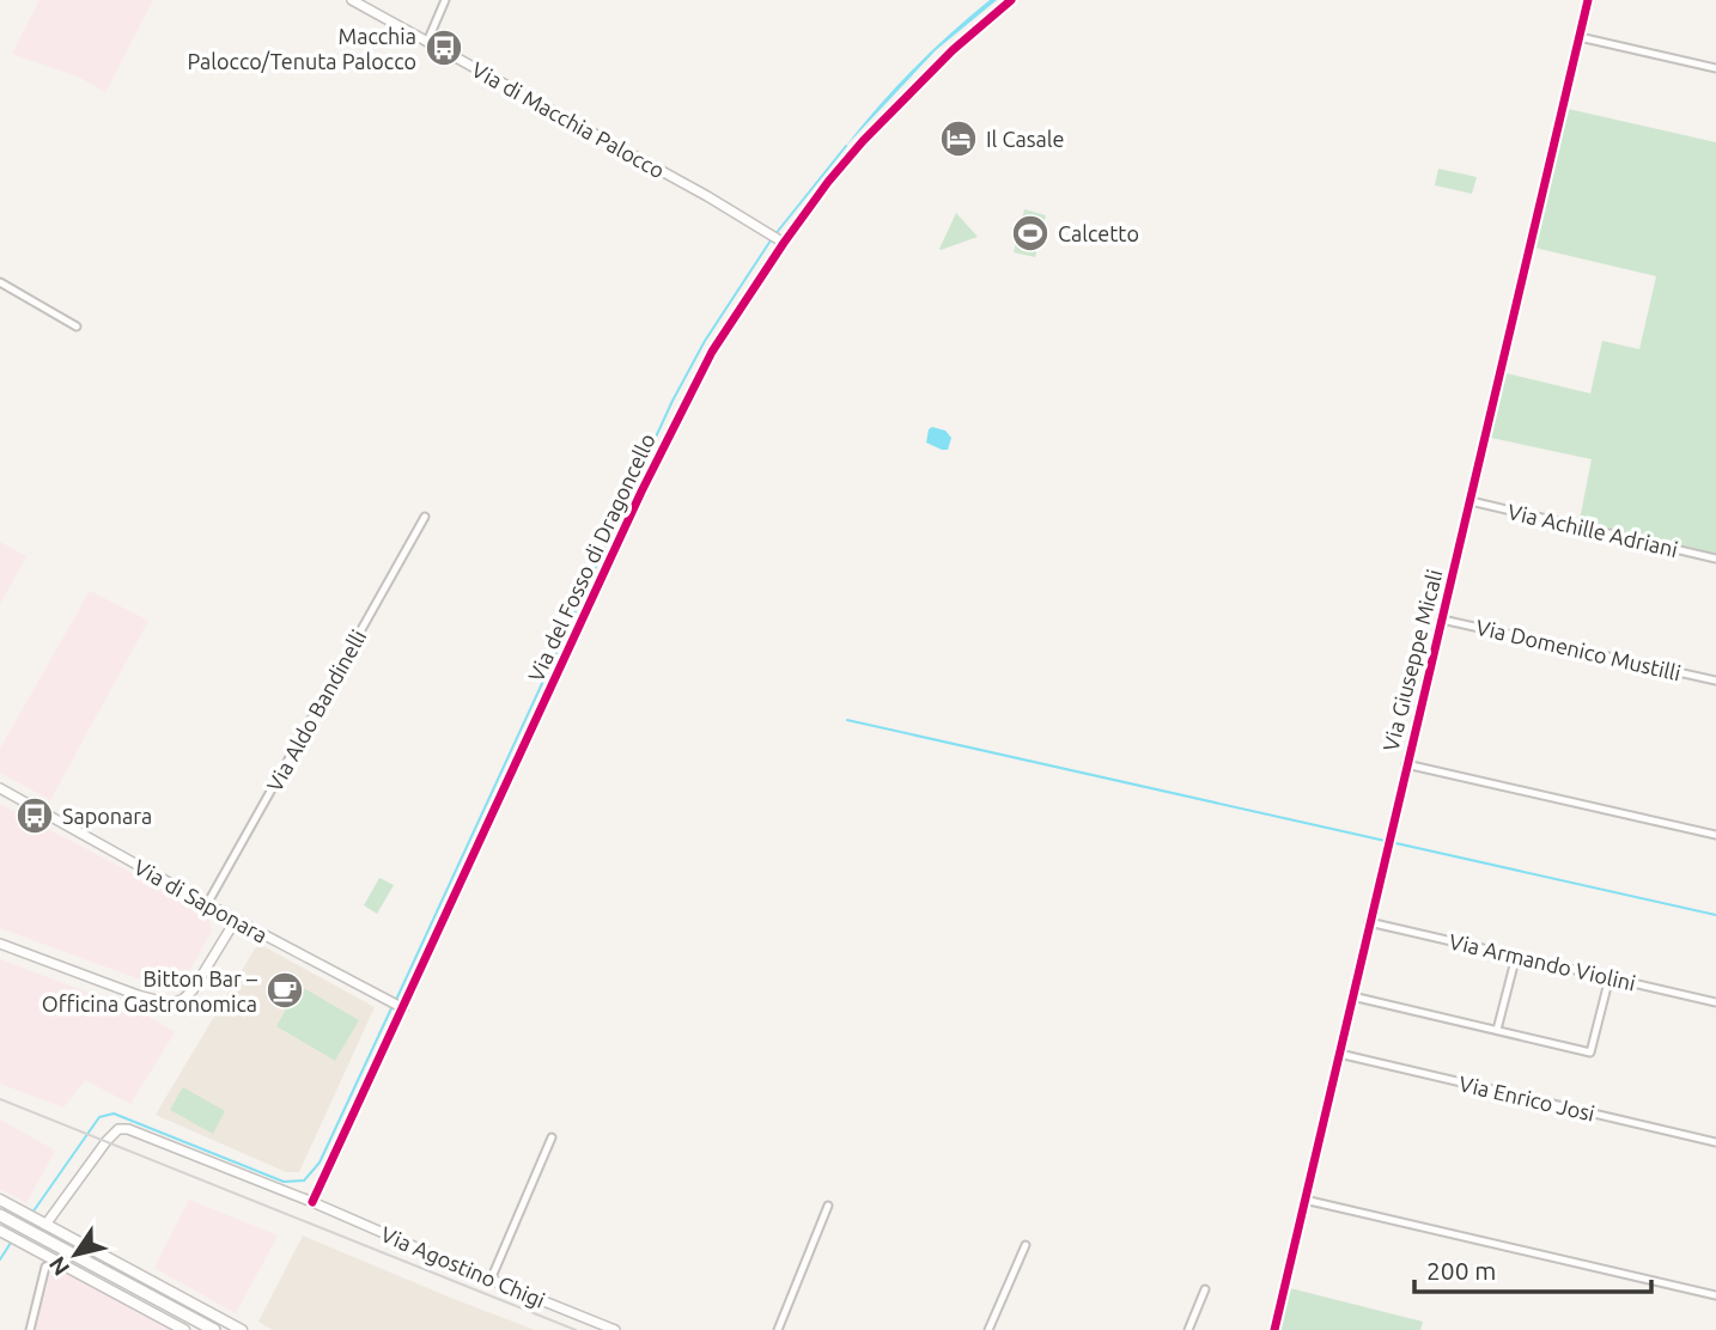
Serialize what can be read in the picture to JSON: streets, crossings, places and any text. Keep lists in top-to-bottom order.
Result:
{
  "streets": {
    "street": [
      "Via di Macchia Palocco",
      "Via Achille Adriani",
      "Via del Fosso di Dragoncello",
      "Via Domenico Mustilli",
      "Via Giuseppe Micali",
      "Via Aldo Bandinelli",
      "Via di Saponara",
      "Via Armando Violini",
      "Via Enrico Josi",
      "Via Agostino Chigi"
    ]
  },
  "crossings": [
    ["Via di Macchia Palocco", "Via del Fosso di Dragoncello"],
    ["Via Achille Adriani", "Via Giuseppe Micali"],
    ["Via del Fosso di Dragoncello", "Via di Saponara"],
    ["Via del Fosso di Dragoncello", "Via Agostino Chigi"],
    ["Via Domenico Mustilli", "Via Giuseppe Micali"],
    ["Via Giuseppe Micali", "Via Armando Violini"],
    ["Via Giuseppe Micali", "Via Enrico Josi"],
    ["Via Aldo Bandinelli", "Via di Saponara"]
  ],
  "places": {
    "bus stop": ["Macchia Palocco/Tenuta Palocco", "Saponara"],
    "hotel": ["Il Casale"],
    "sports": ["Calcetto"],
    "cafe": ["Bitton Bar – Officina Gastronomica"]
  },
  "scale_bar": "200 m",
  "north": "bottom left"
}
